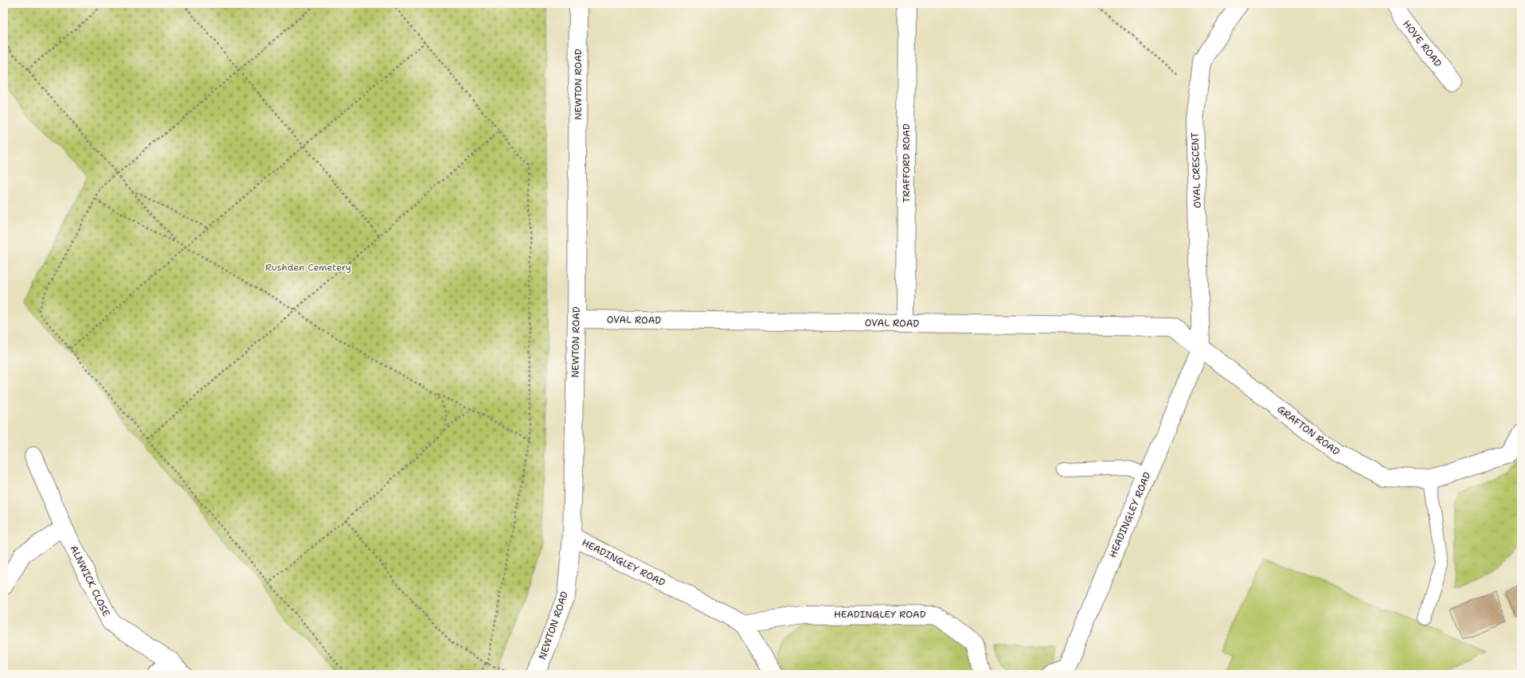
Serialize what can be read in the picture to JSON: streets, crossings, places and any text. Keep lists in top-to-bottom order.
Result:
{
  "streets": {
    "street": [
      "HOVE ROAD",
      "NEWTON ROAD",
      "TRAFFORD ROAD",
      "OVAL CRESCENT",
      "OVAL ROAD",
      "GRAFTON ROAD",
      "HEADINGLEY ROAD",
      "ALNWICK CLOSE"
    ]
  },
  "crossings": [
    ["NEWTON ROAD", "OVAL ROAD"],
    ["NEWTON ROAD", "HEADINGLEY ROAD"],
    ["TRAFFORD ROAD", "OVAL ROAD"],
    ["OVAL CRESCENT", "OVAL ROAD"],
    ["OVAL CRESCENT", "GRAFTON ROAD"],
    ["OVAL CRESCENT", "HEADINGLEY ROAD"],
    ["OVAL ROAD", "GRAFTON ROAD"],
    ["OVAL ROAD", "HEADINGLEY ROAD"],
    ["GRAFTON ROAD", "HEADINGLEY ROAD"]
  ],
  "parks": ["Rushden Cemetery"]
}
